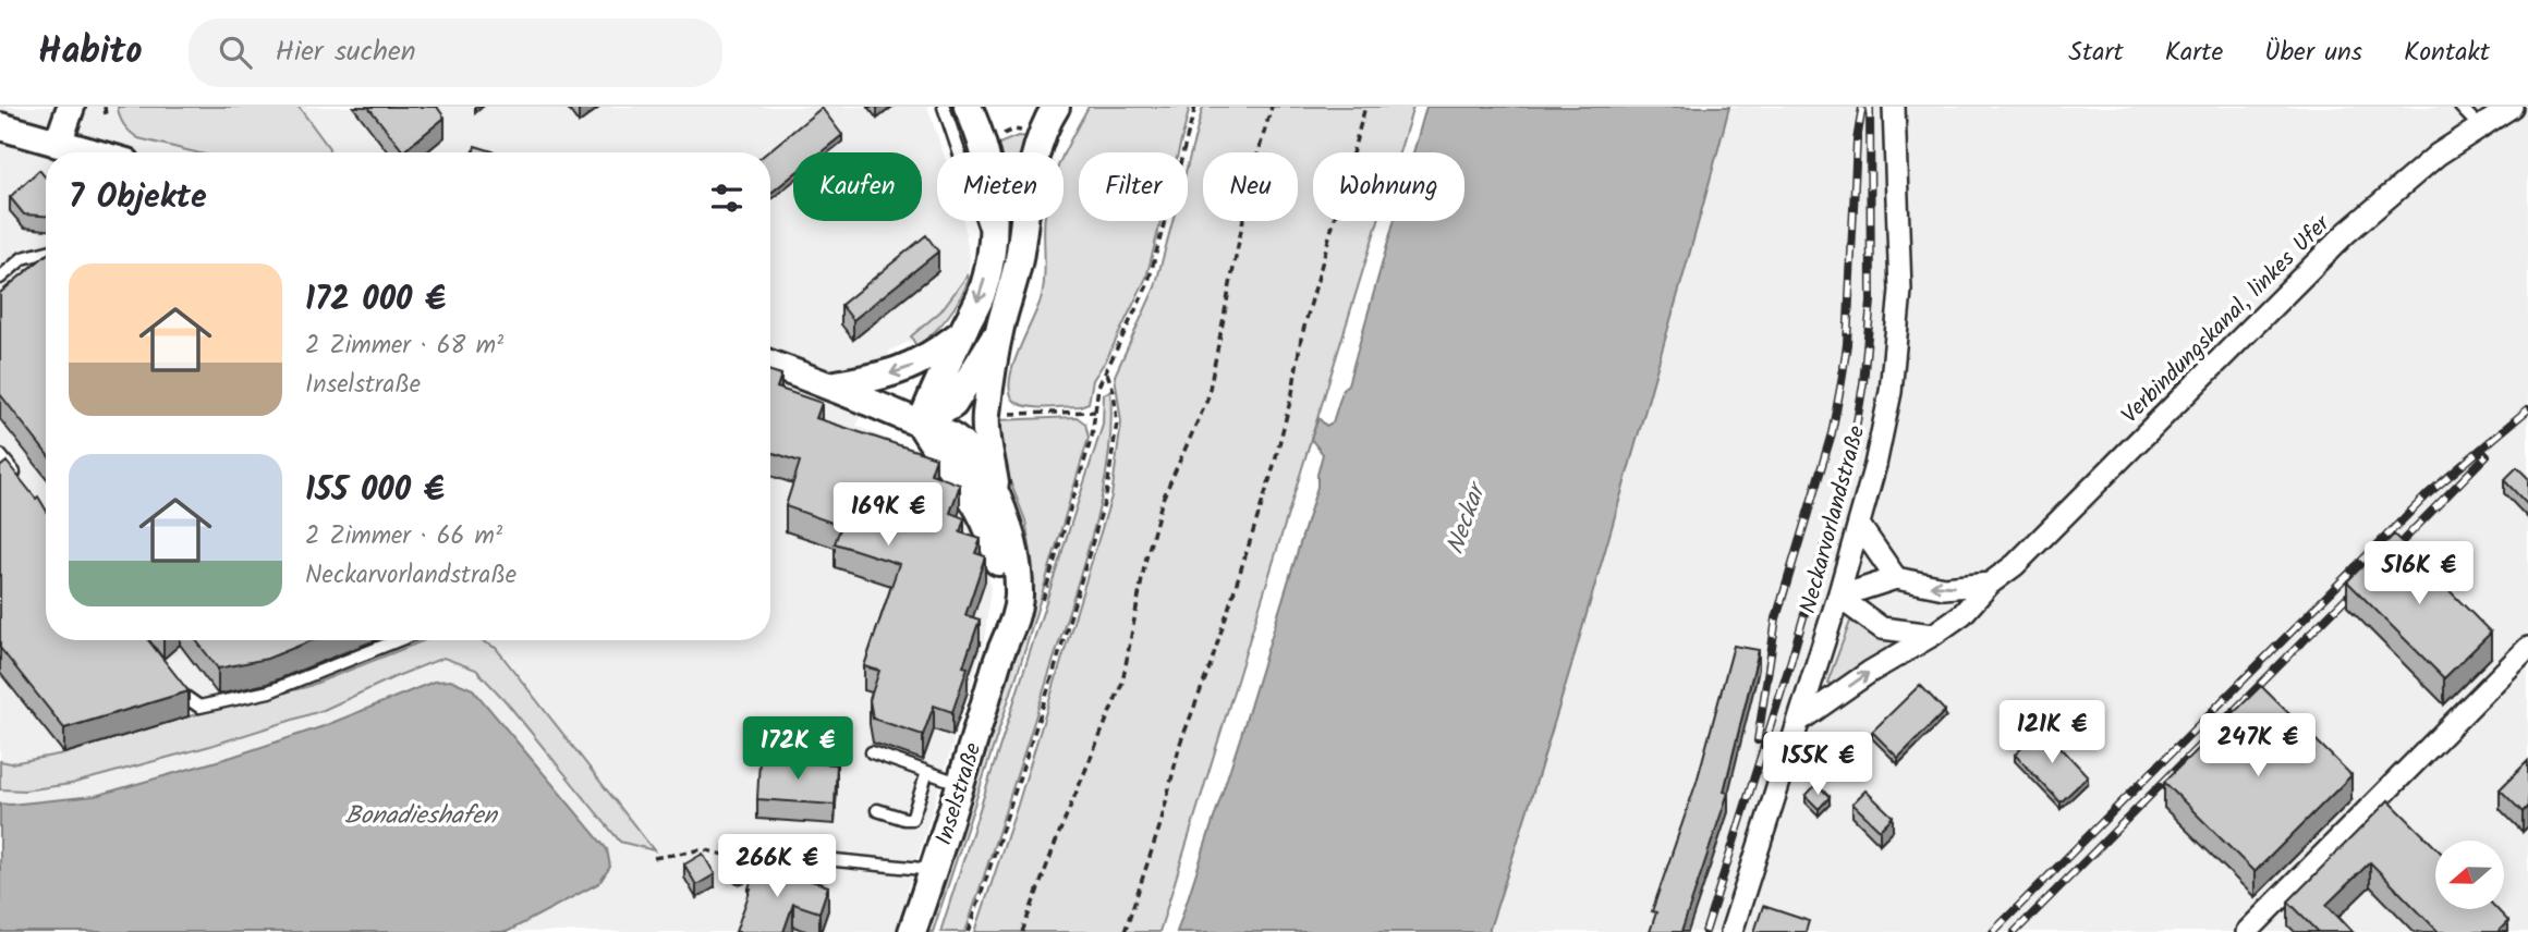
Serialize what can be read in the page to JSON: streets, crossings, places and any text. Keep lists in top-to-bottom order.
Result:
{
  "streets": {
    "street": ["Verbindungskanal, linkes Ufer", "Neckarvorlandstraße", "Inselstraße"]
  },
  "crossings": [
    ["Verbindungskanal, linkes Ufer", "Neckarvorlandstraße"]
  ],
  "water": ["Neckar", "Bonadieshafen"],
  "north": "left",
  "page": {
    "header": "Habito",
    "search": "Hier suchen",
    "nav": [
      "Start",
      "Karte",
      "Über uns",
      "Kontakt"
    ],
    "chip": [
      "Kaufen",
      "Mieten",
      "Filter",
      "Neu",
      "Wohnung"
    ],
    "heading": "7 Objekte",
    "list": [
      {
        "name": "172 000 €",
        "note": "2 Zimmer · 68 m² · Inselstraße"
      },
      {
        "name": "155 000 €",
        "note": "2 Zimmer · 66 m² · Neckarvorlandstraße"
      }
    ],
    "price": [
      "169K €",
      "516K €",
      "121K €",
      "247K €",
      "172K €",
      "155K €",
      "266K €"
    ]
  }
}
